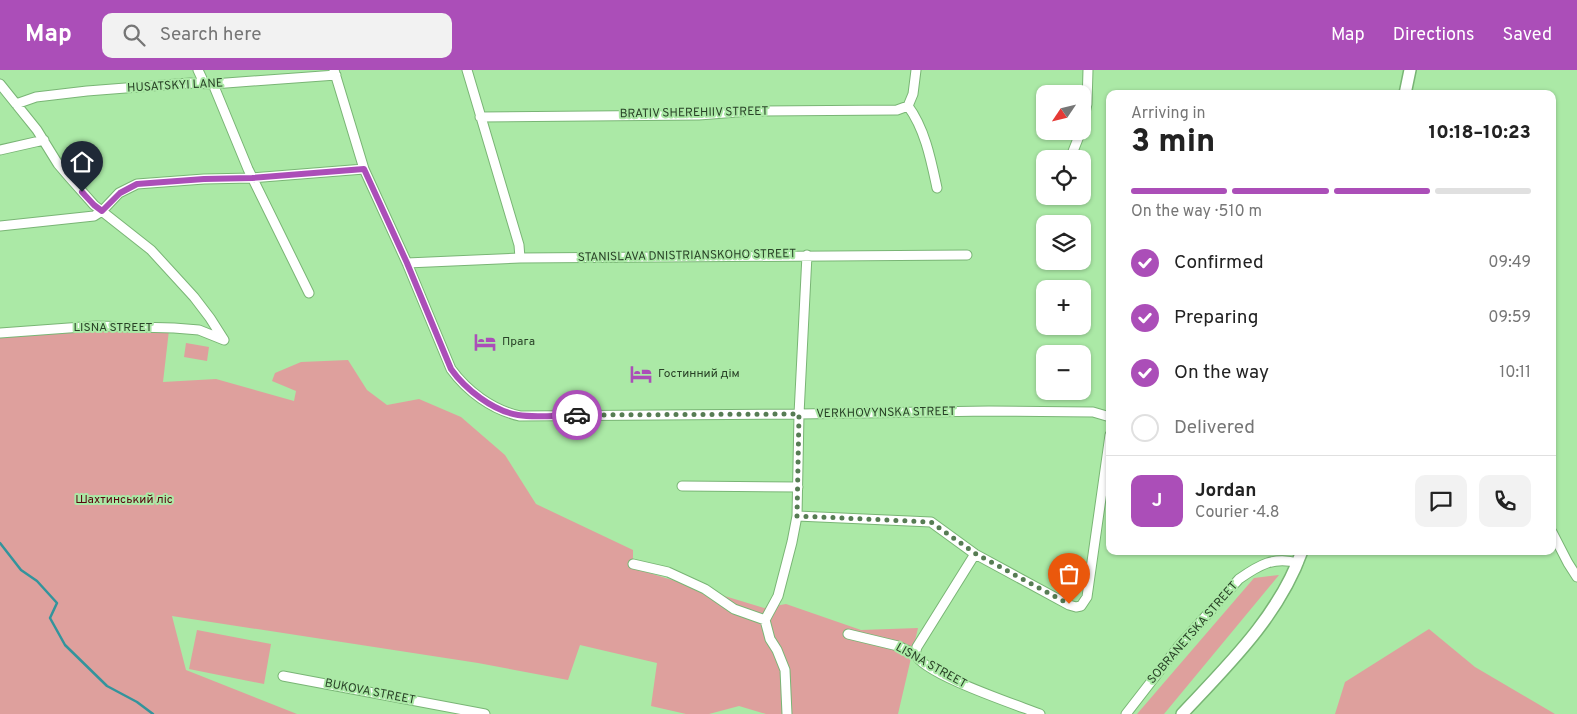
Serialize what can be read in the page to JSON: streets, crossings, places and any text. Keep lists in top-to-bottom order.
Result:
{
  "streets": {
    "street": [
      "HUSATSKYI LANE",
      "BRATIV SHEREHIIV STREET",
      "STANISLAVA DNISTRIANSKOHO STREET",
      "LISNA STREET",
      "VERKHOVYNSKA STREET",
      "SOBRANETSKA STREET",
      "BUKOVA STREET"
    ]
  },
  "crossings": [
    ["HUSATSKYI LANE", "VERKHOVYNSKA STREET"],
    ["STANISLAVA DNISTRIANSKOHO STREET", "VERKHOVYNSKA STREET"]
  ],
  "parks": ["Шахтинський ліс"],
  "places": {
    "hotel": ["Прага", "Гостинний дім"]
  },
  "north": "bottom left",
  "page": {
    "header": "Map",
    "search": "Search here",
    "nav": ["Map", "Directions", "Saved"],
    "map_buttons": ["+", "−"],
    "heading": ["3 min", "Arriving in", "10:18–10:23"],
    "panel": ["Jordan", "Courier · 4.8"],
    "bar": "On the way · 510 m",
    "list": [
      ["Confirmed", "09:49"],
      ["Preparing", "09:59"],
      ["On the way", "10:11"],
      "Delivered"
    ],
    "round": "J"
  }
}
